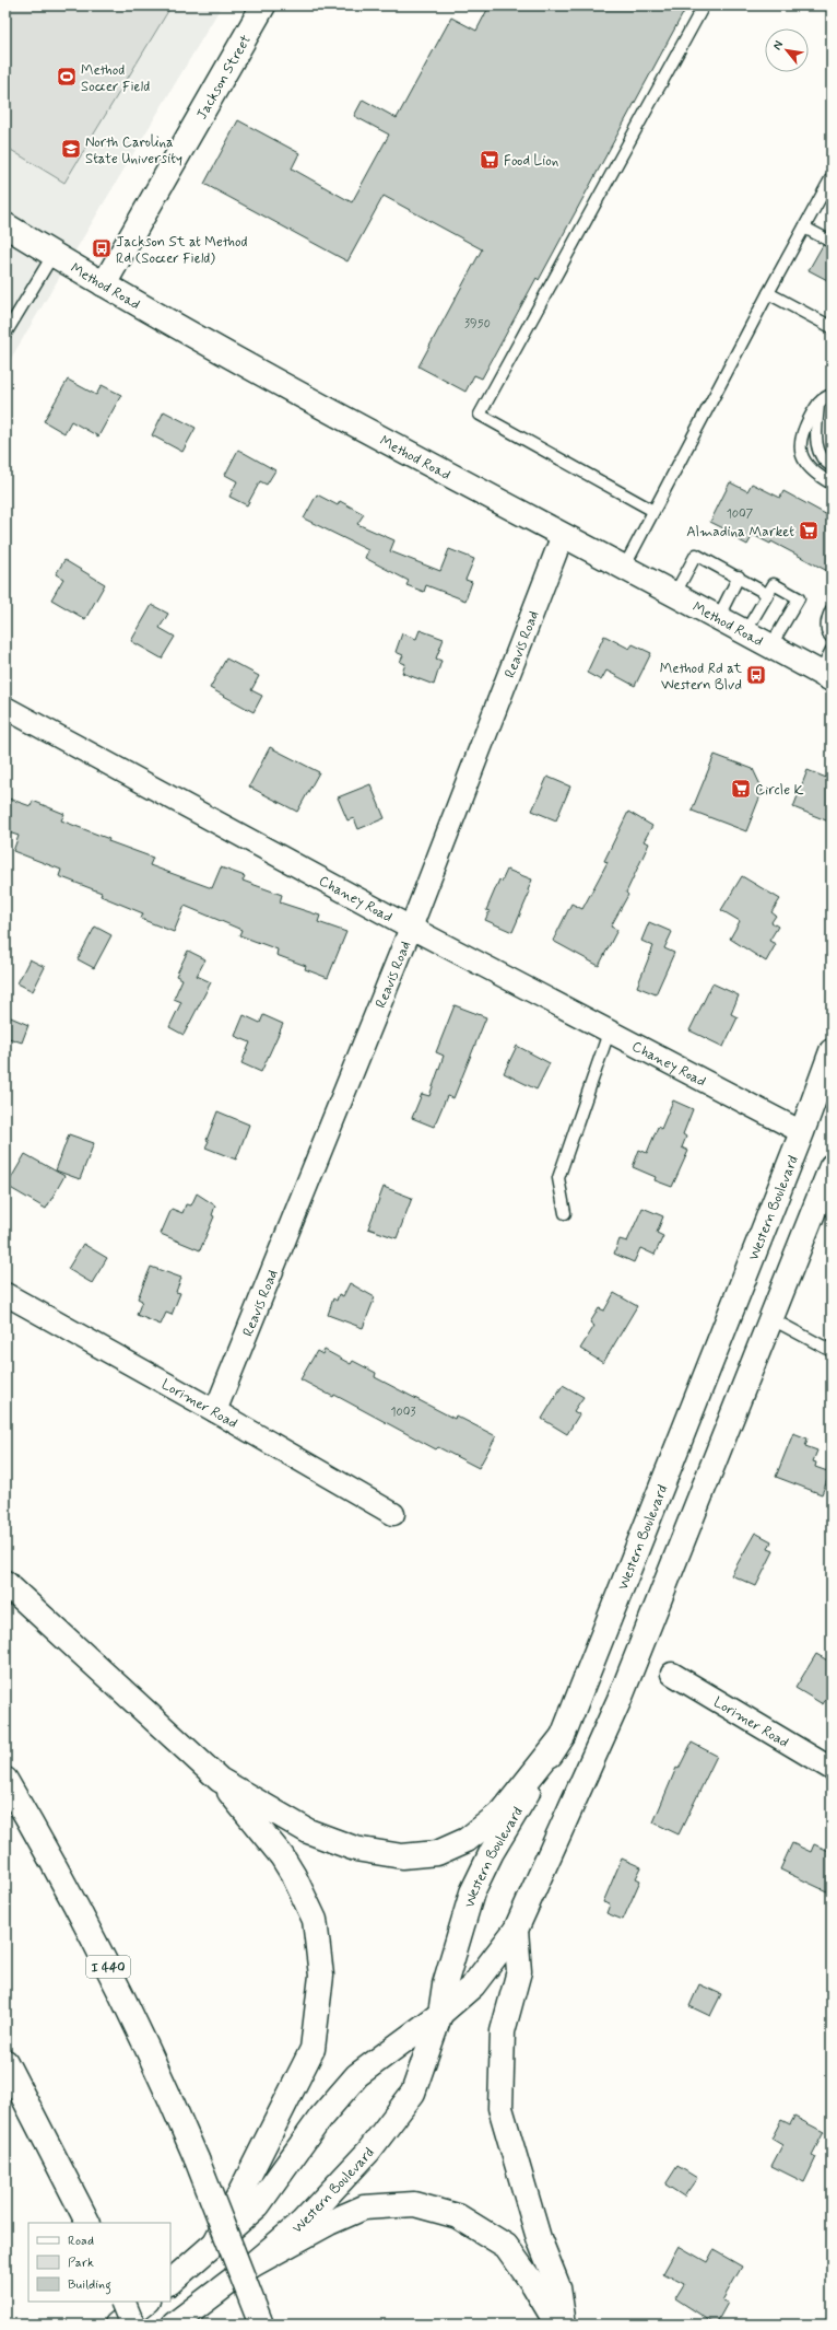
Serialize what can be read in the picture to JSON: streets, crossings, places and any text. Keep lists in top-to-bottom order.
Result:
{
  "streets": {
    "main road": [
      "Jackson Street",
      "Method Road",
      "Western Boulevard",
      "I 440"
    ],
    "street": ["Reavis Road", "Chaney Road", "Lorimer Road"]
  },
  "crossings": [
    ["Jackson Street", "Method Road"],
    ["Method Road", "Reavis Road"],
    ["Reavis Road", "Chaney Road"],
    ["Reavis Road", "Lorimer Road"],
    ["Chaney Road", "Western Boulevard"]
  ],
  "places": {
    "sports": ["Method Soccer Field"],
    "school or university": ["North Carolina State University"],
    "supermarket": ["Food Lion", "Almadina Market", "Circle K"],
    "bus stop": ["Jackson St at Method Rd (Soccer Field)", "Method Rd at Western Blvd"]
  },
  "house_numbers": ["3950", "1007", "1003"],
  "legend": ["Road", "Park", "Building"],
  "north": "top left"
}
